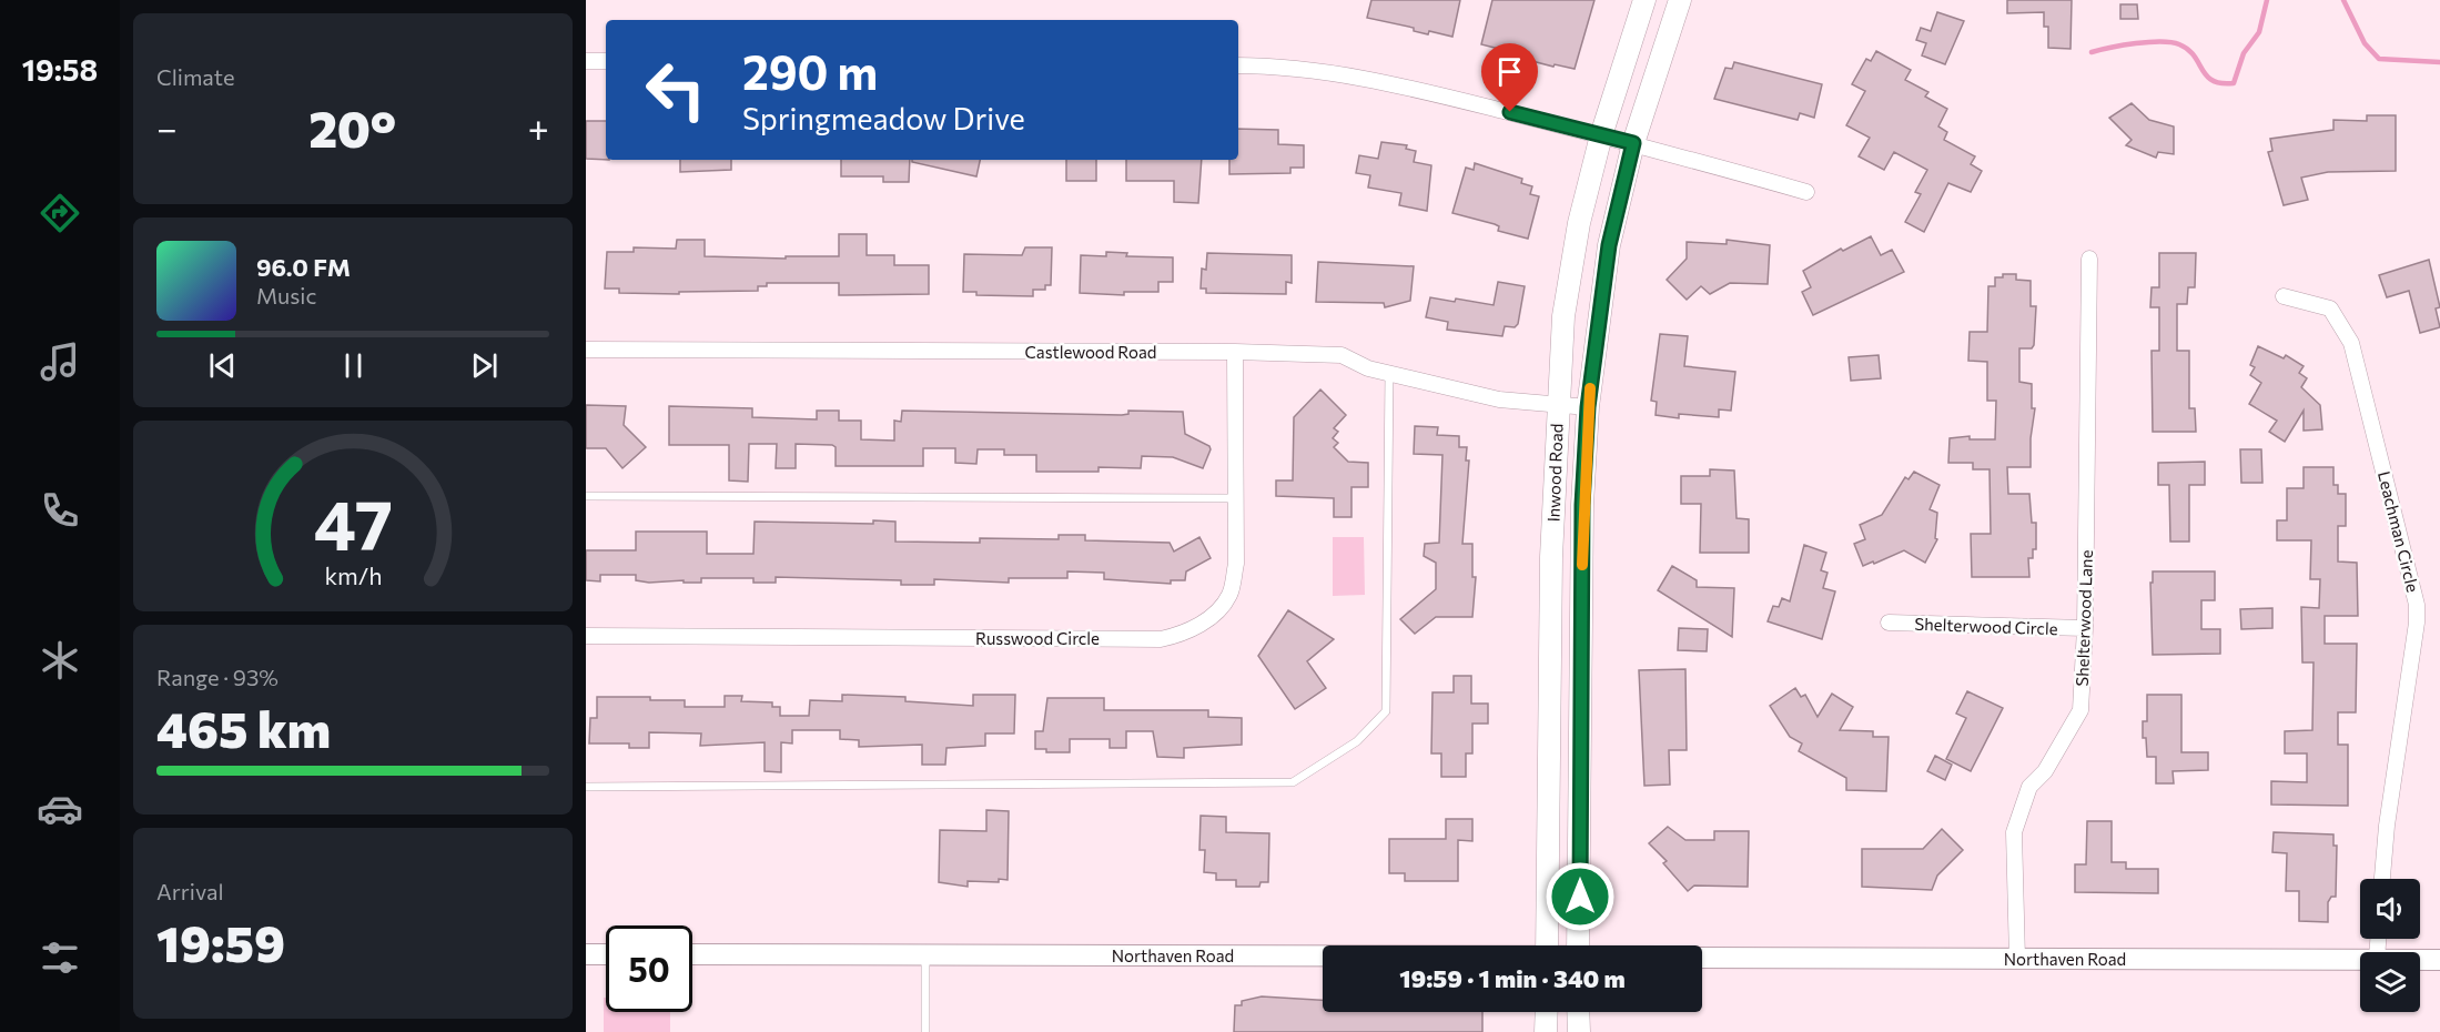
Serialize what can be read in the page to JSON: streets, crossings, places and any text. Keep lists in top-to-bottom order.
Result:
{
  "streets": {
    "main road": ["Inwood Road"],
    "street": [
      "Castlewood Road",
      "Leachman Circle",
      "Shelterwood Lane",
      "Shelterwood Circle",
      "Russwood Circle",
      "Northaven Road"
    ]
  },
  "crossings": [
    ["Castlewood Road", "Inwood Road"],
    ["Castlewood Road", "Russwood Circle"],
    ["Shelterwood Lane", "Shelterwood Circle"],
    ["Shelterwood Lane", "Northaven Road"]
  ],
  "page": {
    "tabs": "19:58",
    "tile": [
      "Climate",
      ["Range · 93%", "465 km"],
      ["Arrival", "19:59"]
    ],
    "turn": ["290 m", "Springmeadow Drive"],
    "heat": ["−", "20°", "+"],
    "song": ["96.0 FM", "Music"],
    "limit": "50",
    "trip": "19:59 · 1 min · 340 m",
    "gauge": ["47", "km/h"]
  }
}
